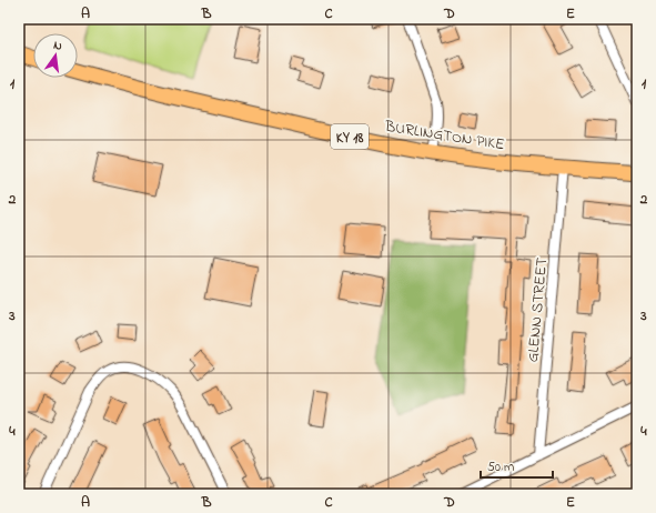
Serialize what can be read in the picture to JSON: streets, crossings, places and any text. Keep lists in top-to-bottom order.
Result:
{
  "streets": {
    "main road": ["BURLINGTON PIKE", "KY 18"],
    "street": ["GLENN STREET"]
  },
  "crossings": [
    ["BURLINGTON PIKE", "GLENN STREET"]
  ],
  "scale_bar": "50 m",
  "north": "top",
  "grid": {
    "columns": [
      "A",
      "B",
      "C",
      "D",
      "E"
    ],
    "rows": [
      "1",
      "2",
      "3",
      "4"
    ]
  }
}
